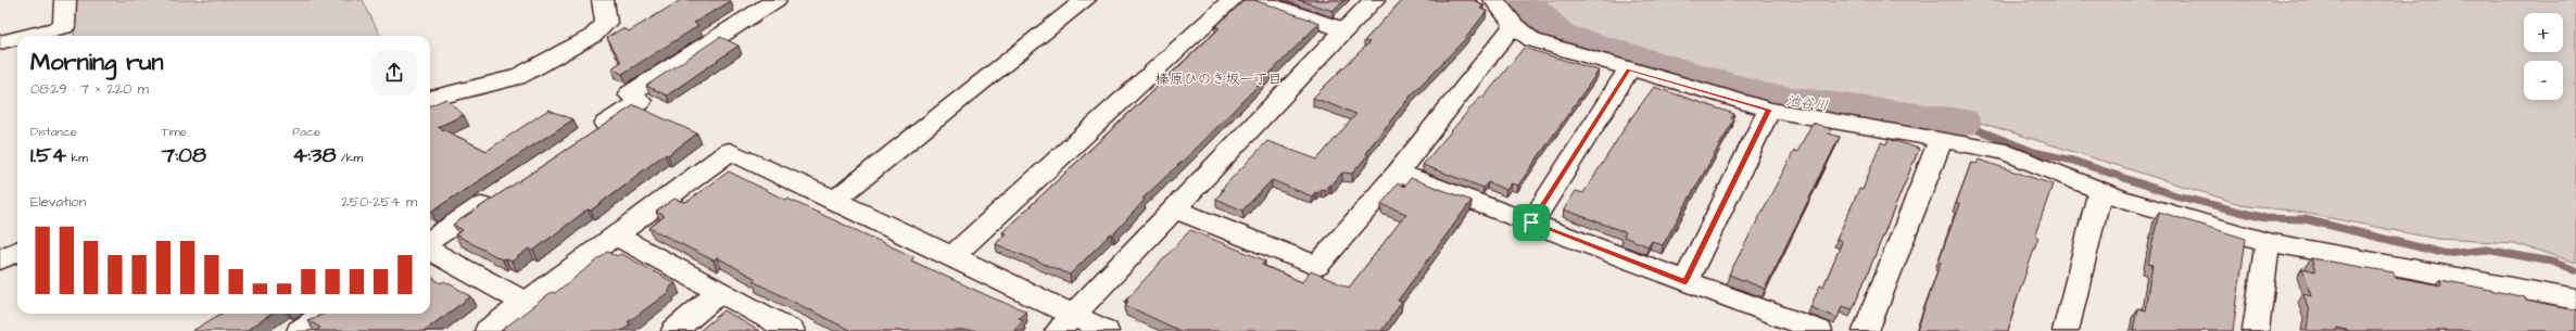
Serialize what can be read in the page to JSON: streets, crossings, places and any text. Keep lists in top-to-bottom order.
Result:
{
  "districts": ["榛原ひのき坂一丁目"],
  "water": ["池谷川"],
  "page": {
    "map_buttons": ["+", "−"],
    "heading": ["Morning run", "08:29 · 7 × 220 m"],
    "stats": [
      ["Distance", "1.54 km"],
      ["Time", "7:08"],
      ["Pace", "4:38 /km"]
    ],
    "chart": ["Elevation", "250–254 m"]
  }
}
